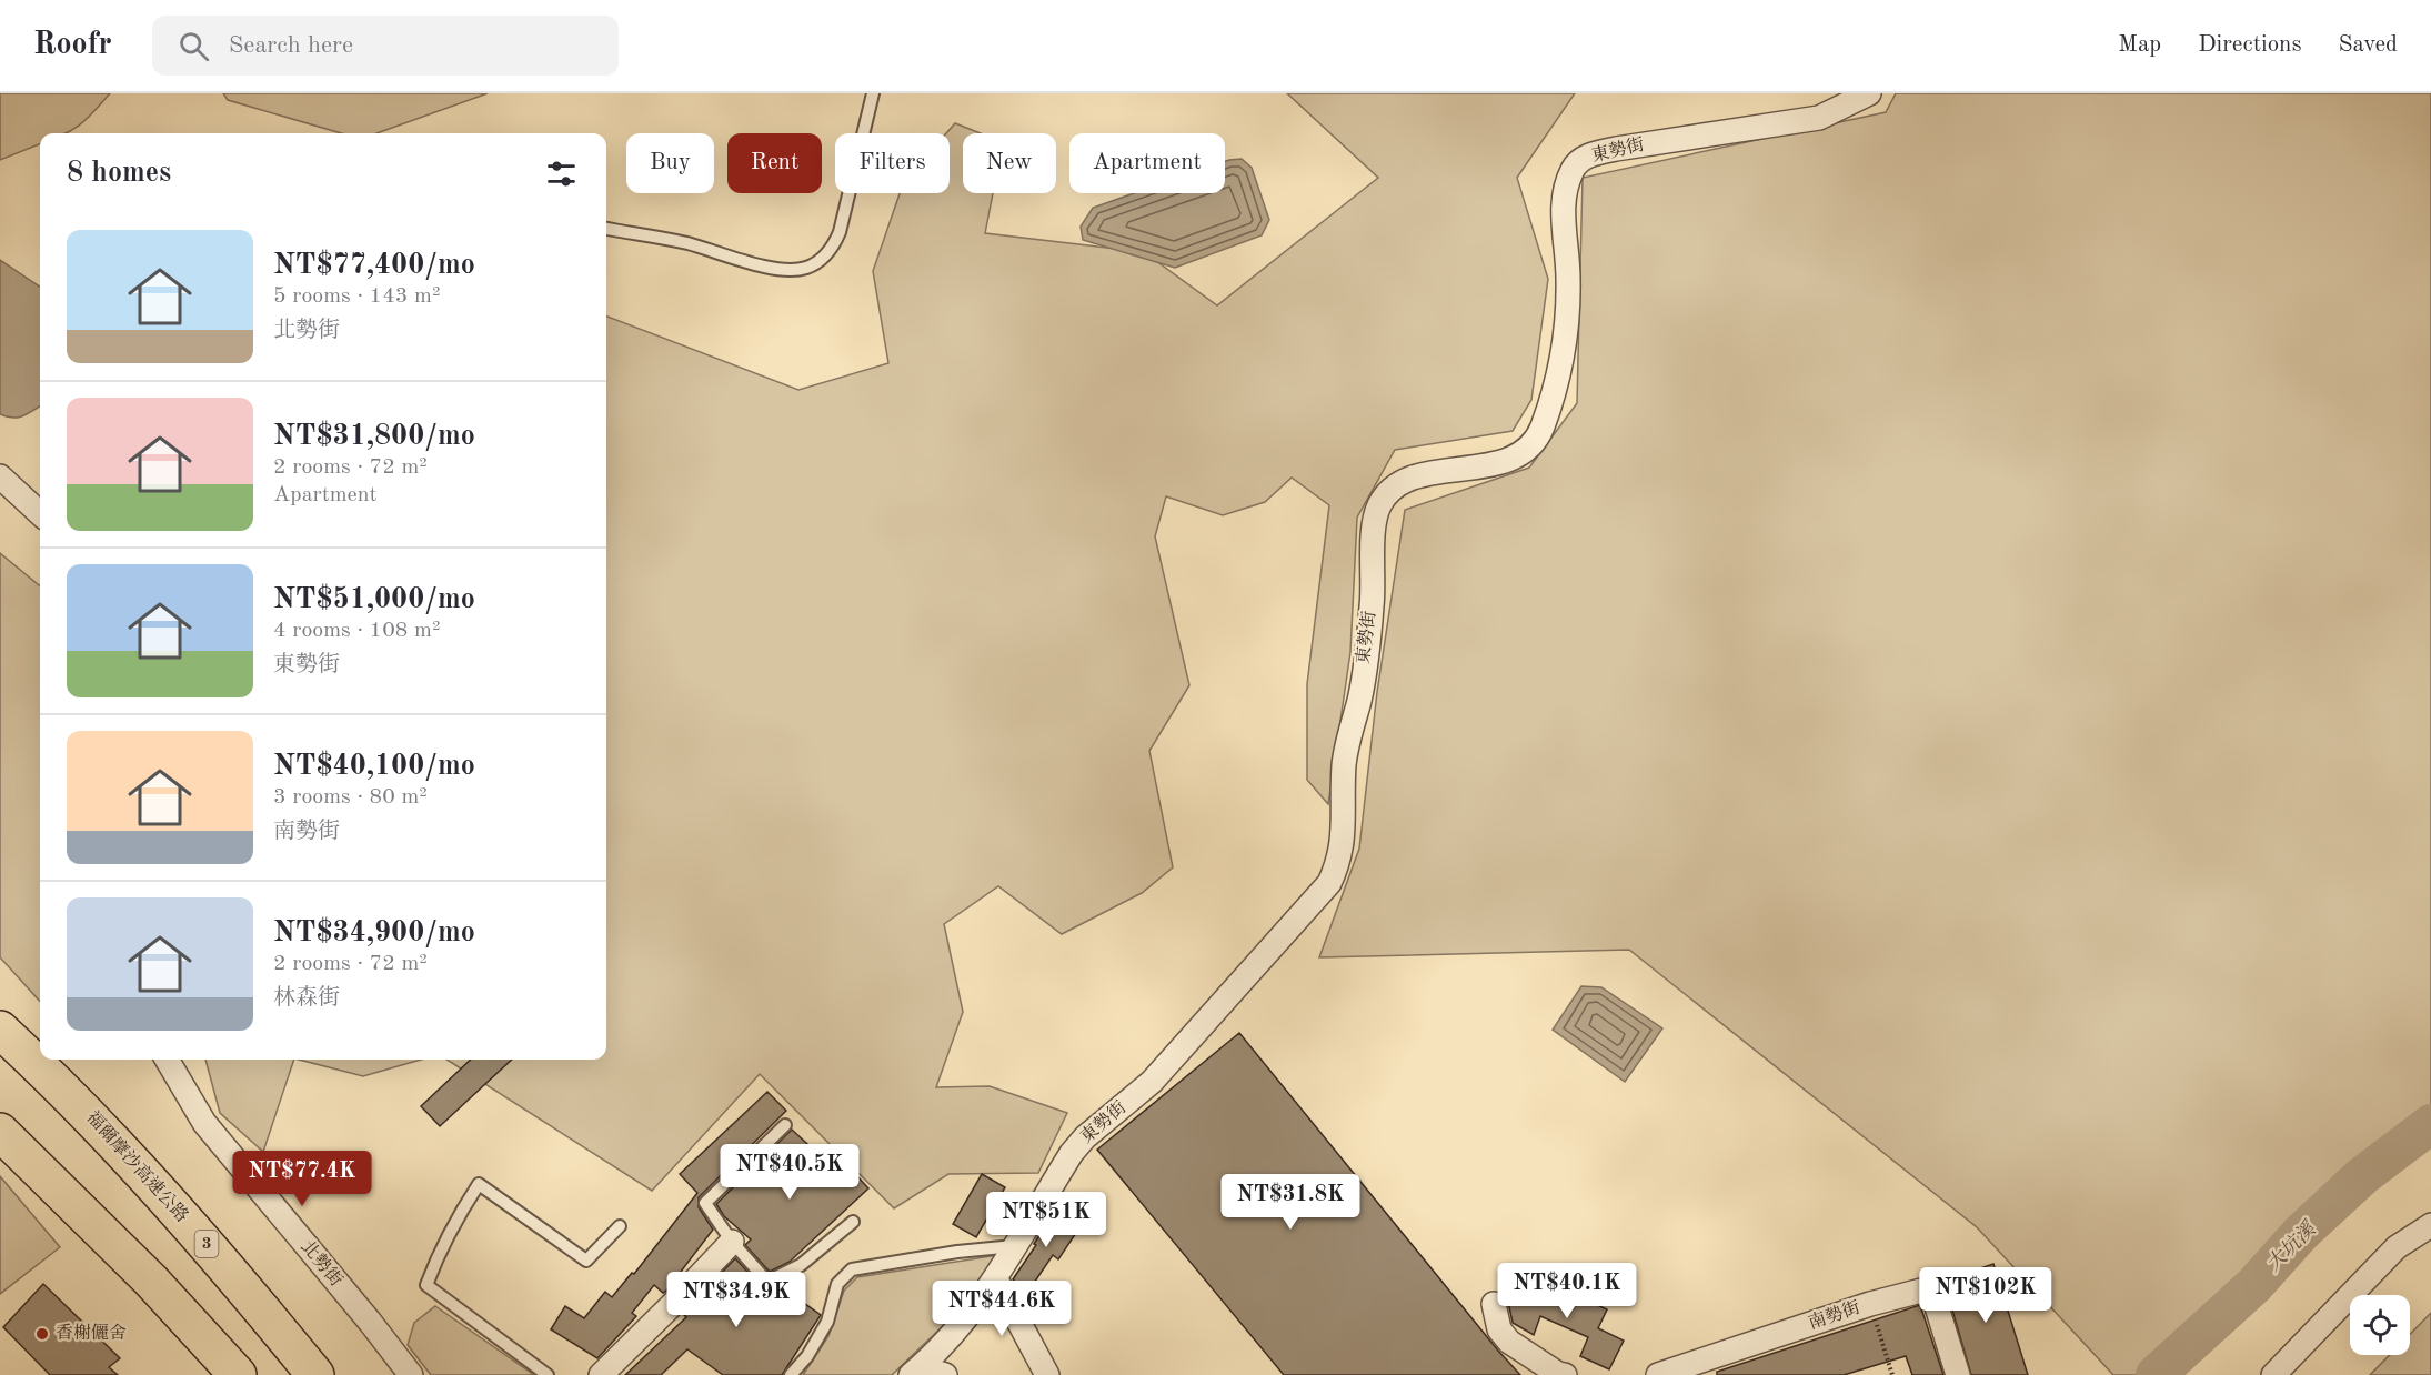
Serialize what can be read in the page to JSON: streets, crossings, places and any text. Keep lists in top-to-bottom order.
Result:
{
  "streets": {
    "highway": ["福爾摩沙高速公路", "3"],
    "street": ["東勢街", "北勢街", "南勢街"]
  },
  "water": ["大坑溪"],
  "places": ["香榭儷舍"],
  "page": {
    "header": "Roofr",
    "search": "Search here",
    "nav": ["Map", "Directions", "Saved"],
    "chip": [
      "Buy",
      "Rent",
      "Filters",
      "New",
      "Apartment"
    ],
    "heading": "8 homes",
    "list": [
      {
        "name": "NT$77,400/mo",
        "note": "5 rooms · 143 m² · 北勢街"
      },
      {
        "name": "NT$31,800/mo",
        "note": "2 rooms · 72 m² · Apartment"
      },
      {
        "name": "NT$51,000/mo",
        "note": "4 rooms · 108 m² · 東勢街"
      },
      {
        "name": "NT$40,100/mo",
        "note": "3 rooms · 80 m² · 南勢街"
      },
      {
        "name": "NT$34,900/mo",
        "note": "2 rooms · 72 m² · 林森街"
      }
    ],
    "price": [
      "NT$40.5K",
      "NT$77.4K",
      "NT$31.8K",
      "NT$51K",
      "NT$40.1K",
      "NT$102K",
      "NT$34.9K",
      "NT$44.6K"
    ]
  }
}
